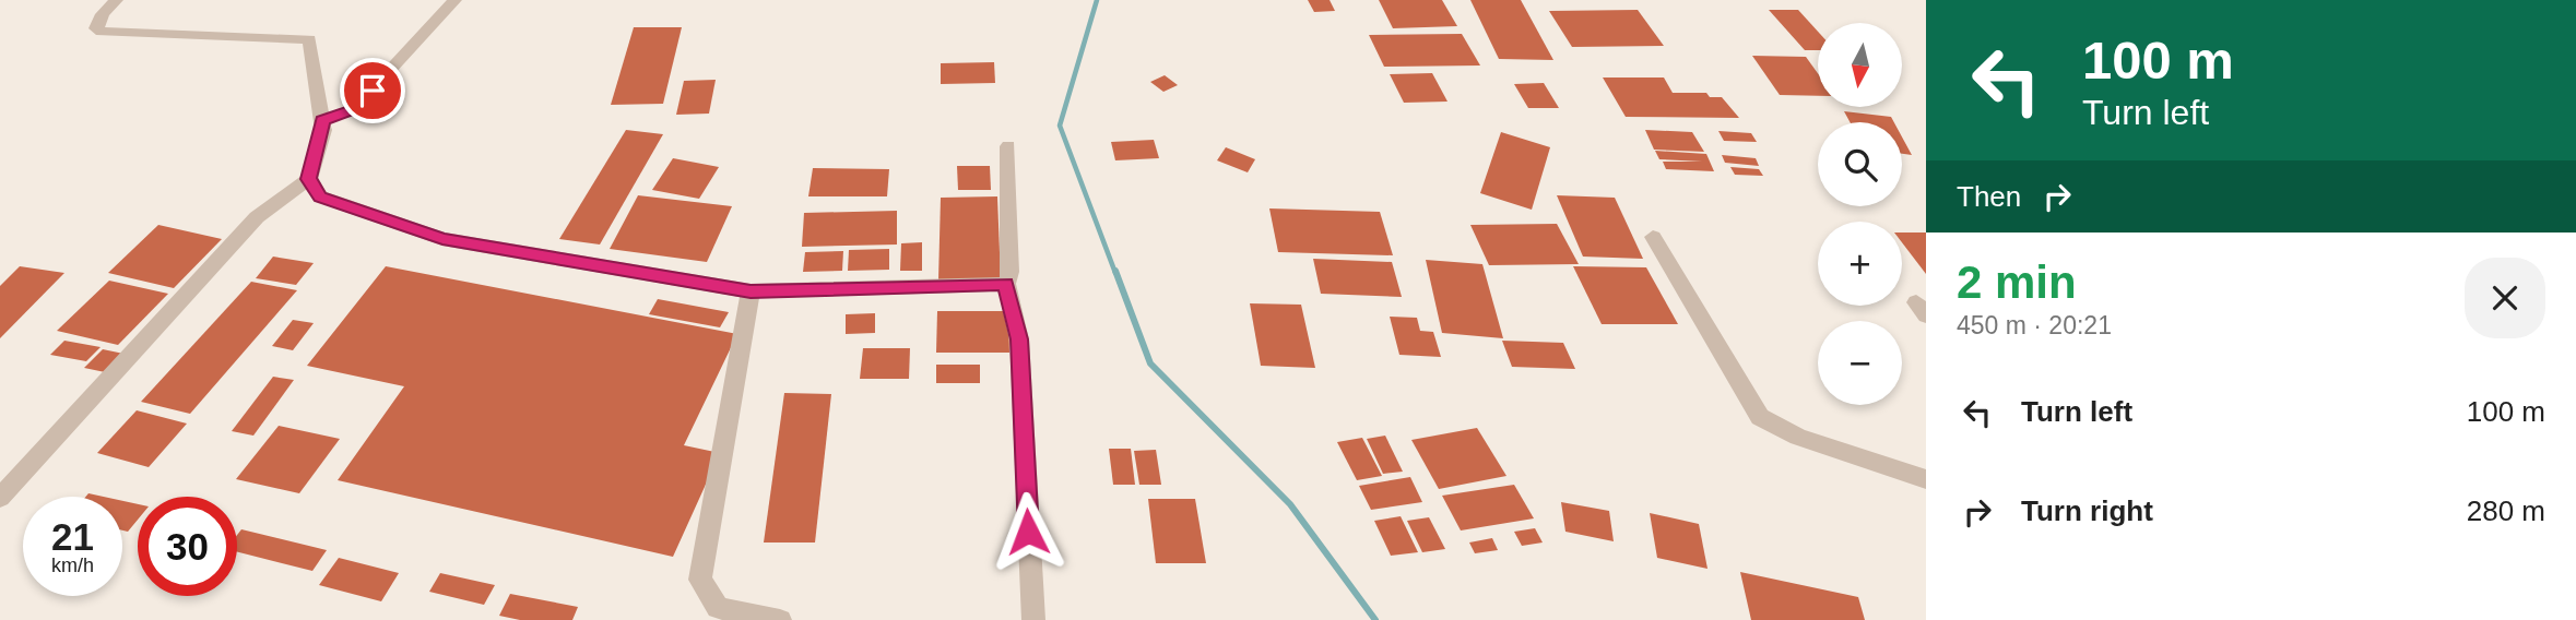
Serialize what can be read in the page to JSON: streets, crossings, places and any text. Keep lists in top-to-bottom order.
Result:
{
  "north": "bottom",
  "page": {
    "turn": ["100 m", "Turn left"],
    "map_buttons": ["+", "−"],
    "then": "Then",
    "heading": ["2 min", "450 m · 20:21"],
    "list": [
      {
        "name": "Turn left",
        "value": "100 m"
      },
      {
        "name": "Turn right",
        "value": "280 m"
      }
    ],
    "speed": "21 km/h",
    "limit": "30"
  }
}
